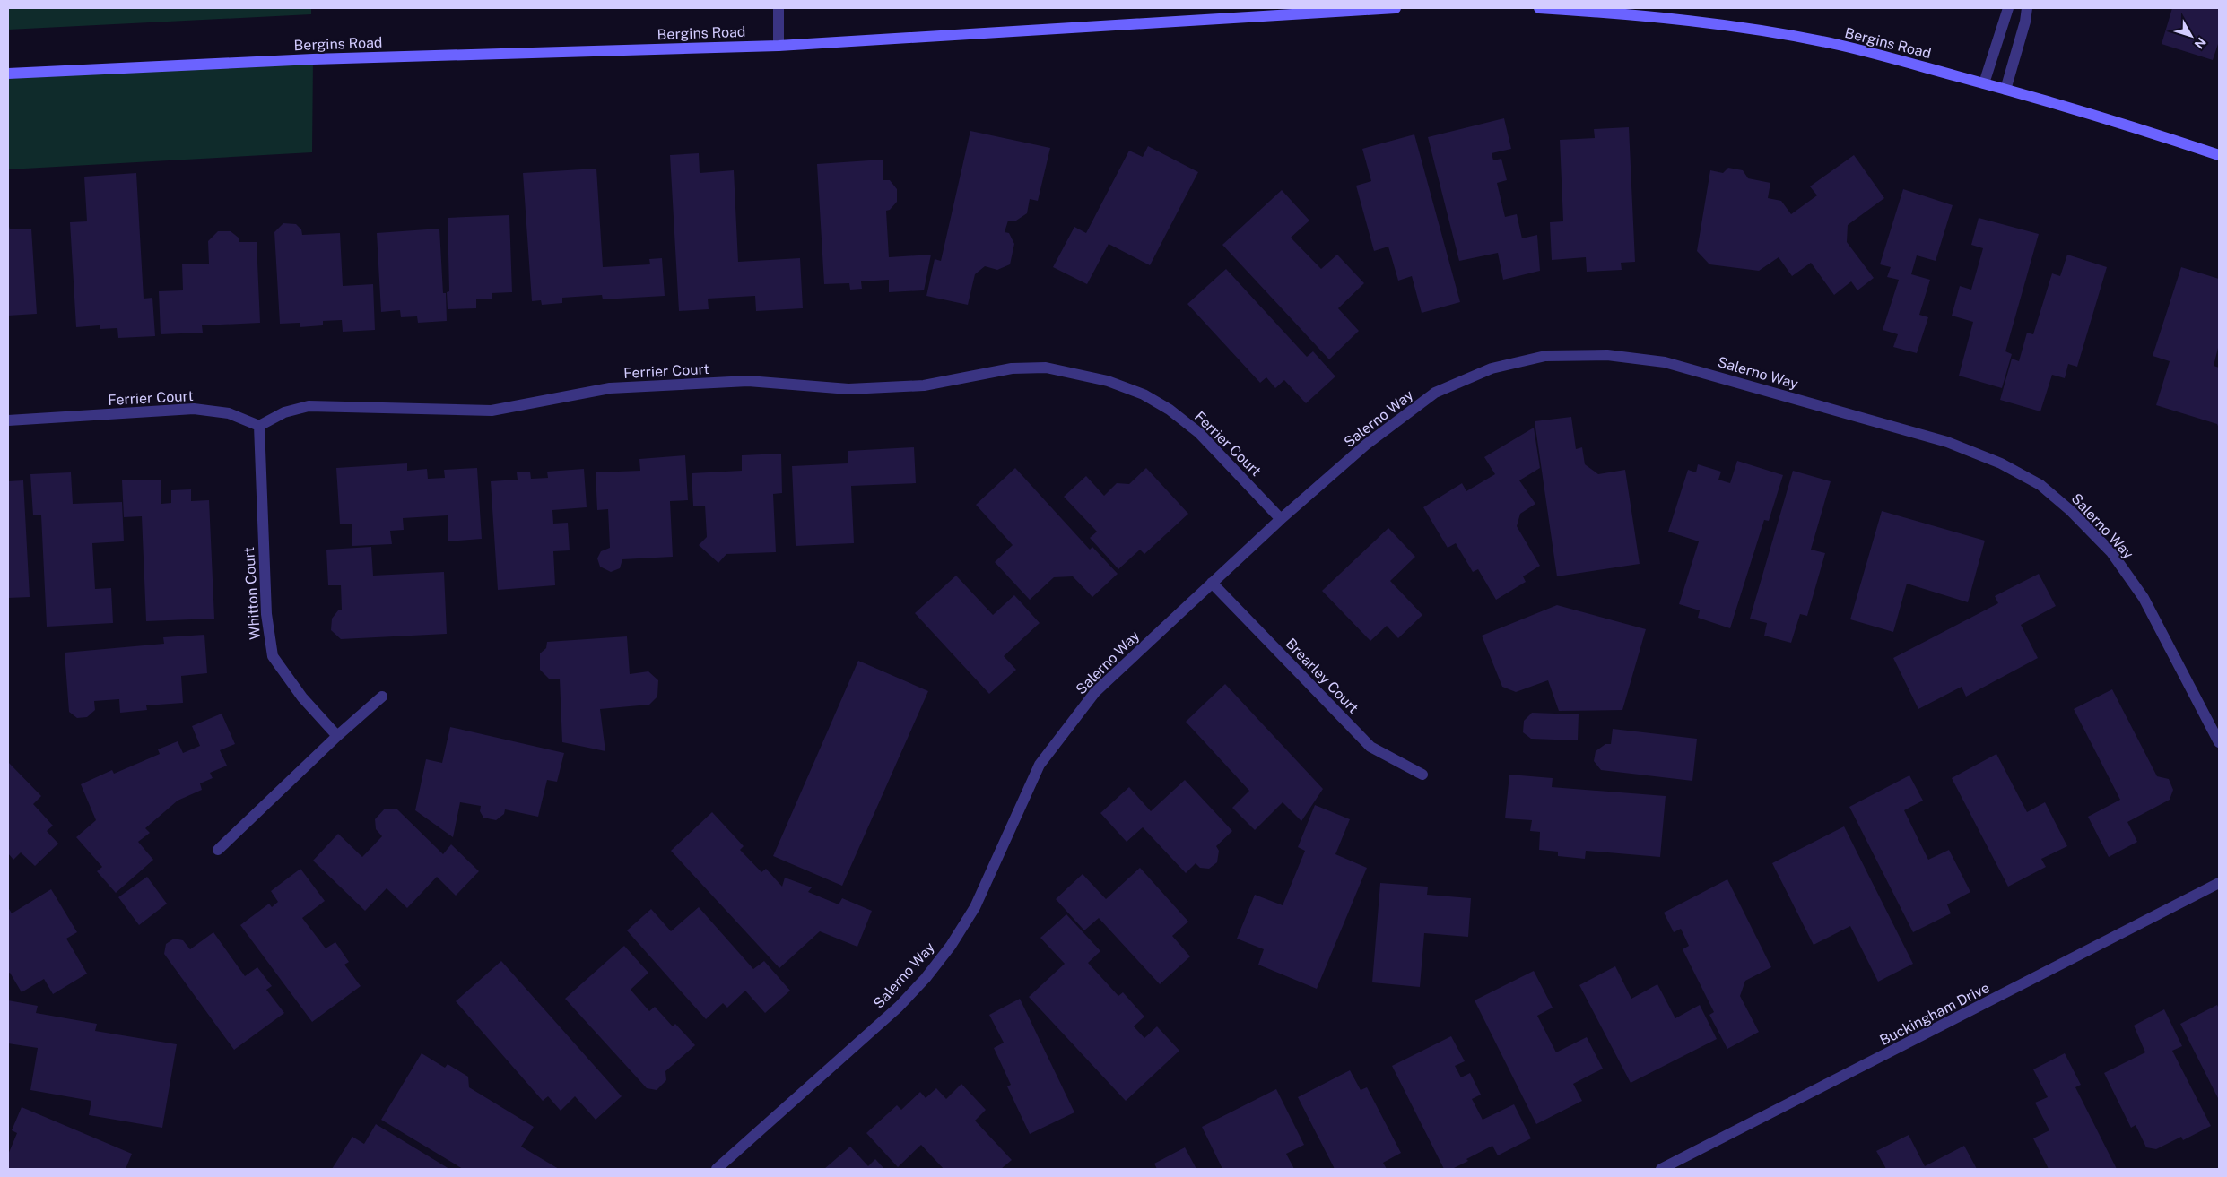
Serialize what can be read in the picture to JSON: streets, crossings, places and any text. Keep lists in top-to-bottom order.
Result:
{
  "streets": {
    "main road": ["Bergins Road"],
    "street": [
      "Ferrier Court",
      "Salerno Way",
      "Whitton Court",
      "Brearley Court",
      "Buckingham Drive"
    ]
  },
  "crossings": [
    ["Ferrier Court", "Salerno Way"],
    ["Ferrier Court", "Whitton Court"],
    ["Salerno Way", "Brearley Court"]
  ],
  "north": "bottom right"
}
